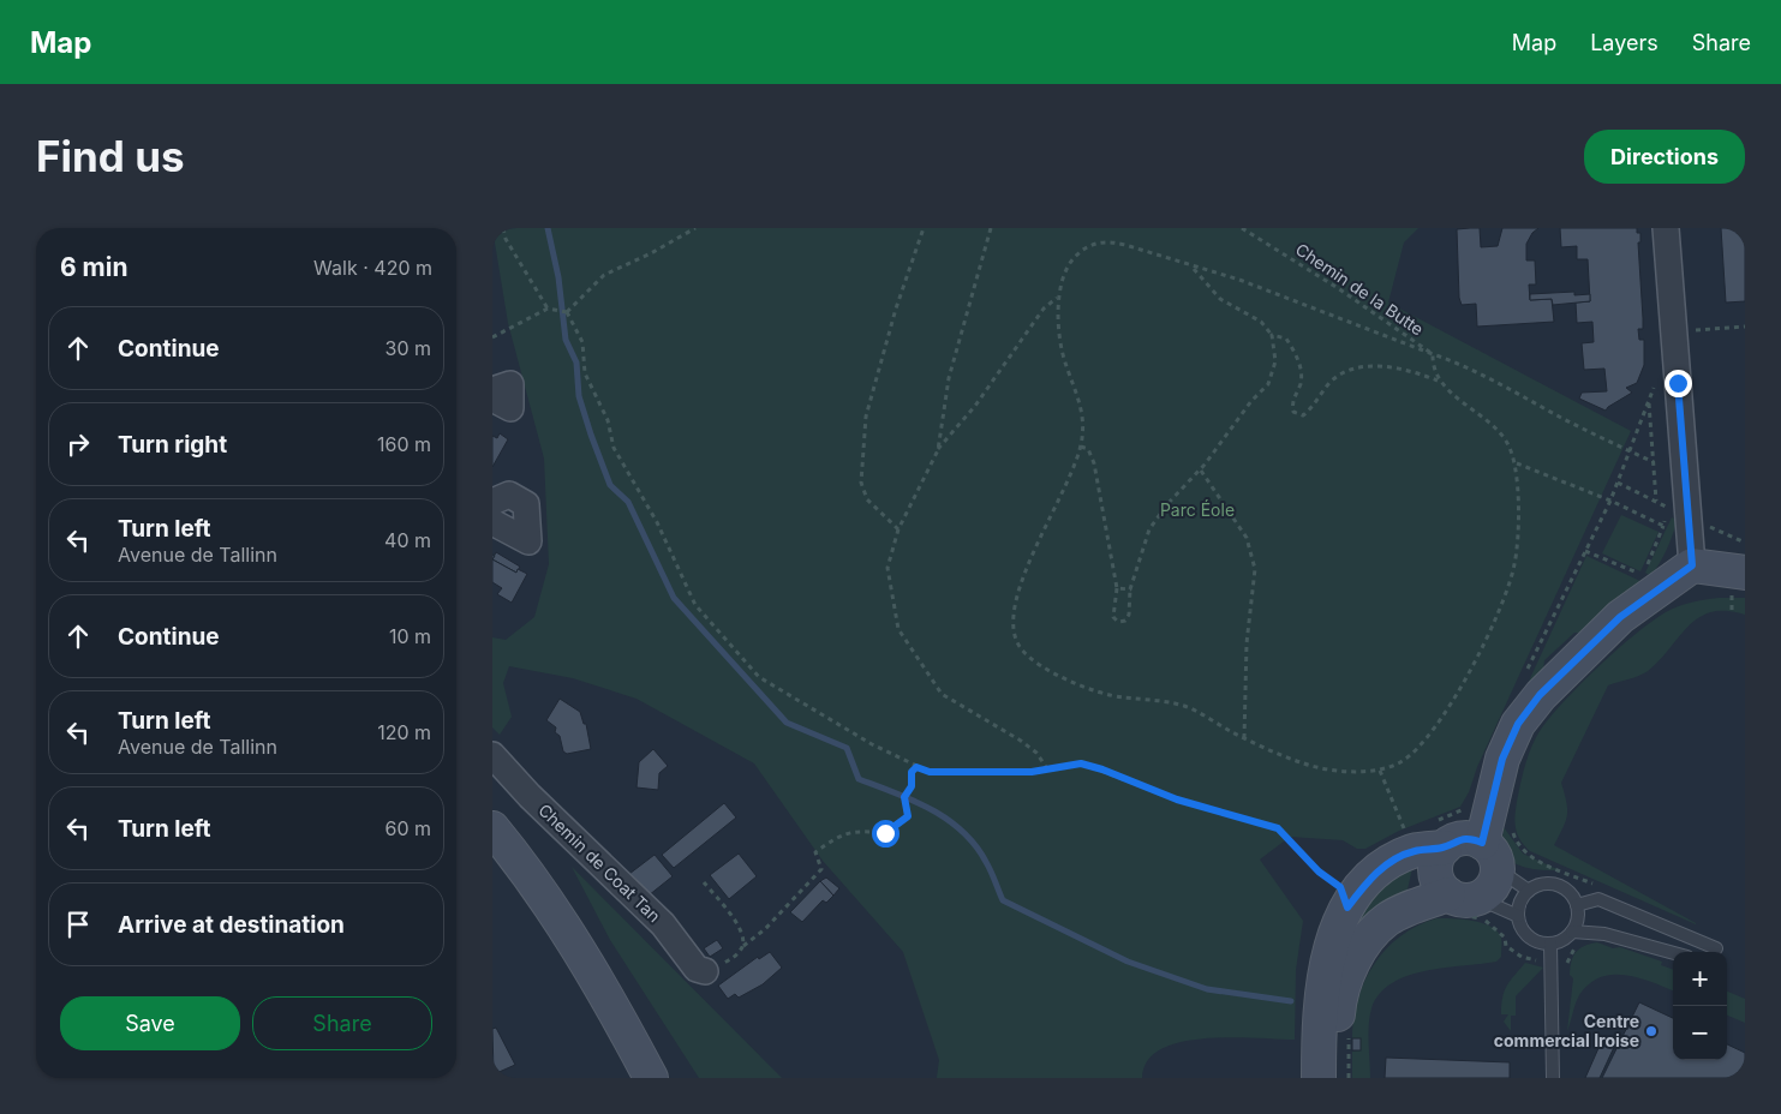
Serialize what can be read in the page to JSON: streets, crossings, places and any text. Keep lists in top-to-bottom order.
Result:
{
  "streets": {
    "street": ["Chemin de Coat Tan"],
    "path": ["Chemin de la Butte"]
  },
  "parks": ["Parc Éole"],
  "places": ["Centre commercial Iroise"],
  "page": {
    "header": "Map",
    "nav": ["Map", "Layers", "Share"],
    "buttons": [
      "Directions",
      ["Save", "Share"]
    ],
    "title": "Find us",
    "heading": ["6 min", "Walk · 420 m"],
    "list": [
      ["Continue", "30 m"],
      ["Turn right", "160 m"],
      ["Turn left", "Avenue de Tallinn", "40 m"],
      ["Continue", "10 m"],
      ["Turn left", "Avenue de Tallinn", "120 m"],
      ["Turn left", "60 m"],
      "Arrive at destination"
    ],
    "map_buttons": ["+", "−"]
  }
}
